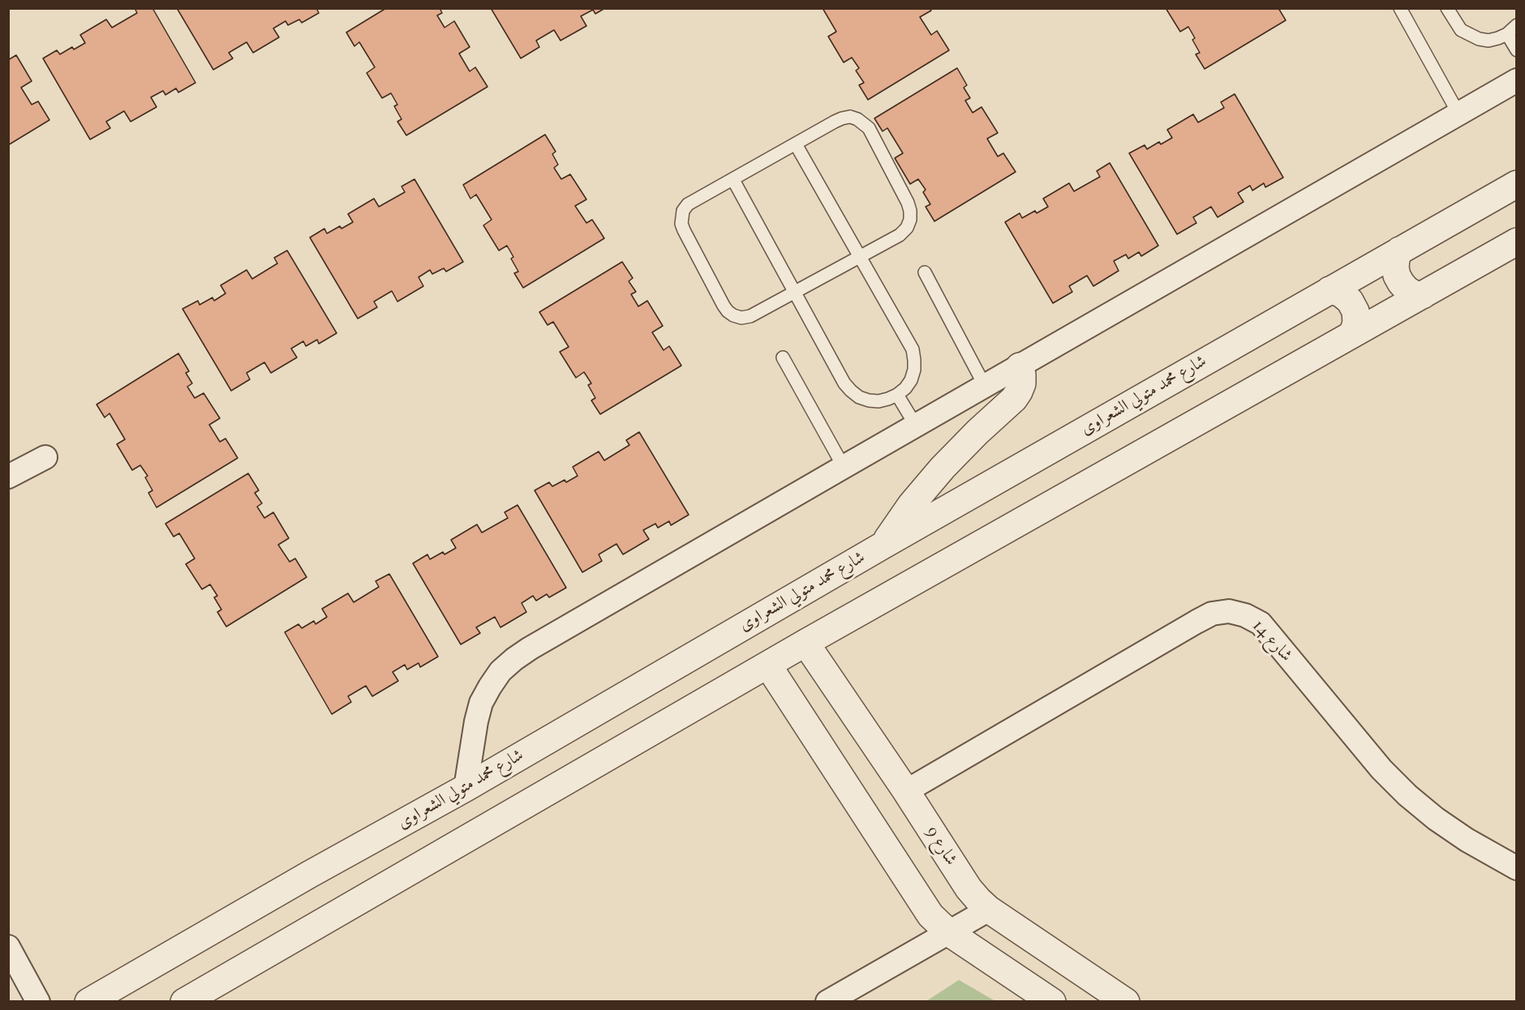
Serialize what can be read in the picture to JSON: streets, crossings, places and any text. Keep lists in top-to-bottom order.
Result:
{
  "streets": {
    "street": ["شارع محمد متولي الشعراوى", "شارع 14", "شارع 9"]
  },
  "crossings": [
    ["شارع 14", "شارع 9"]
  ]
}
